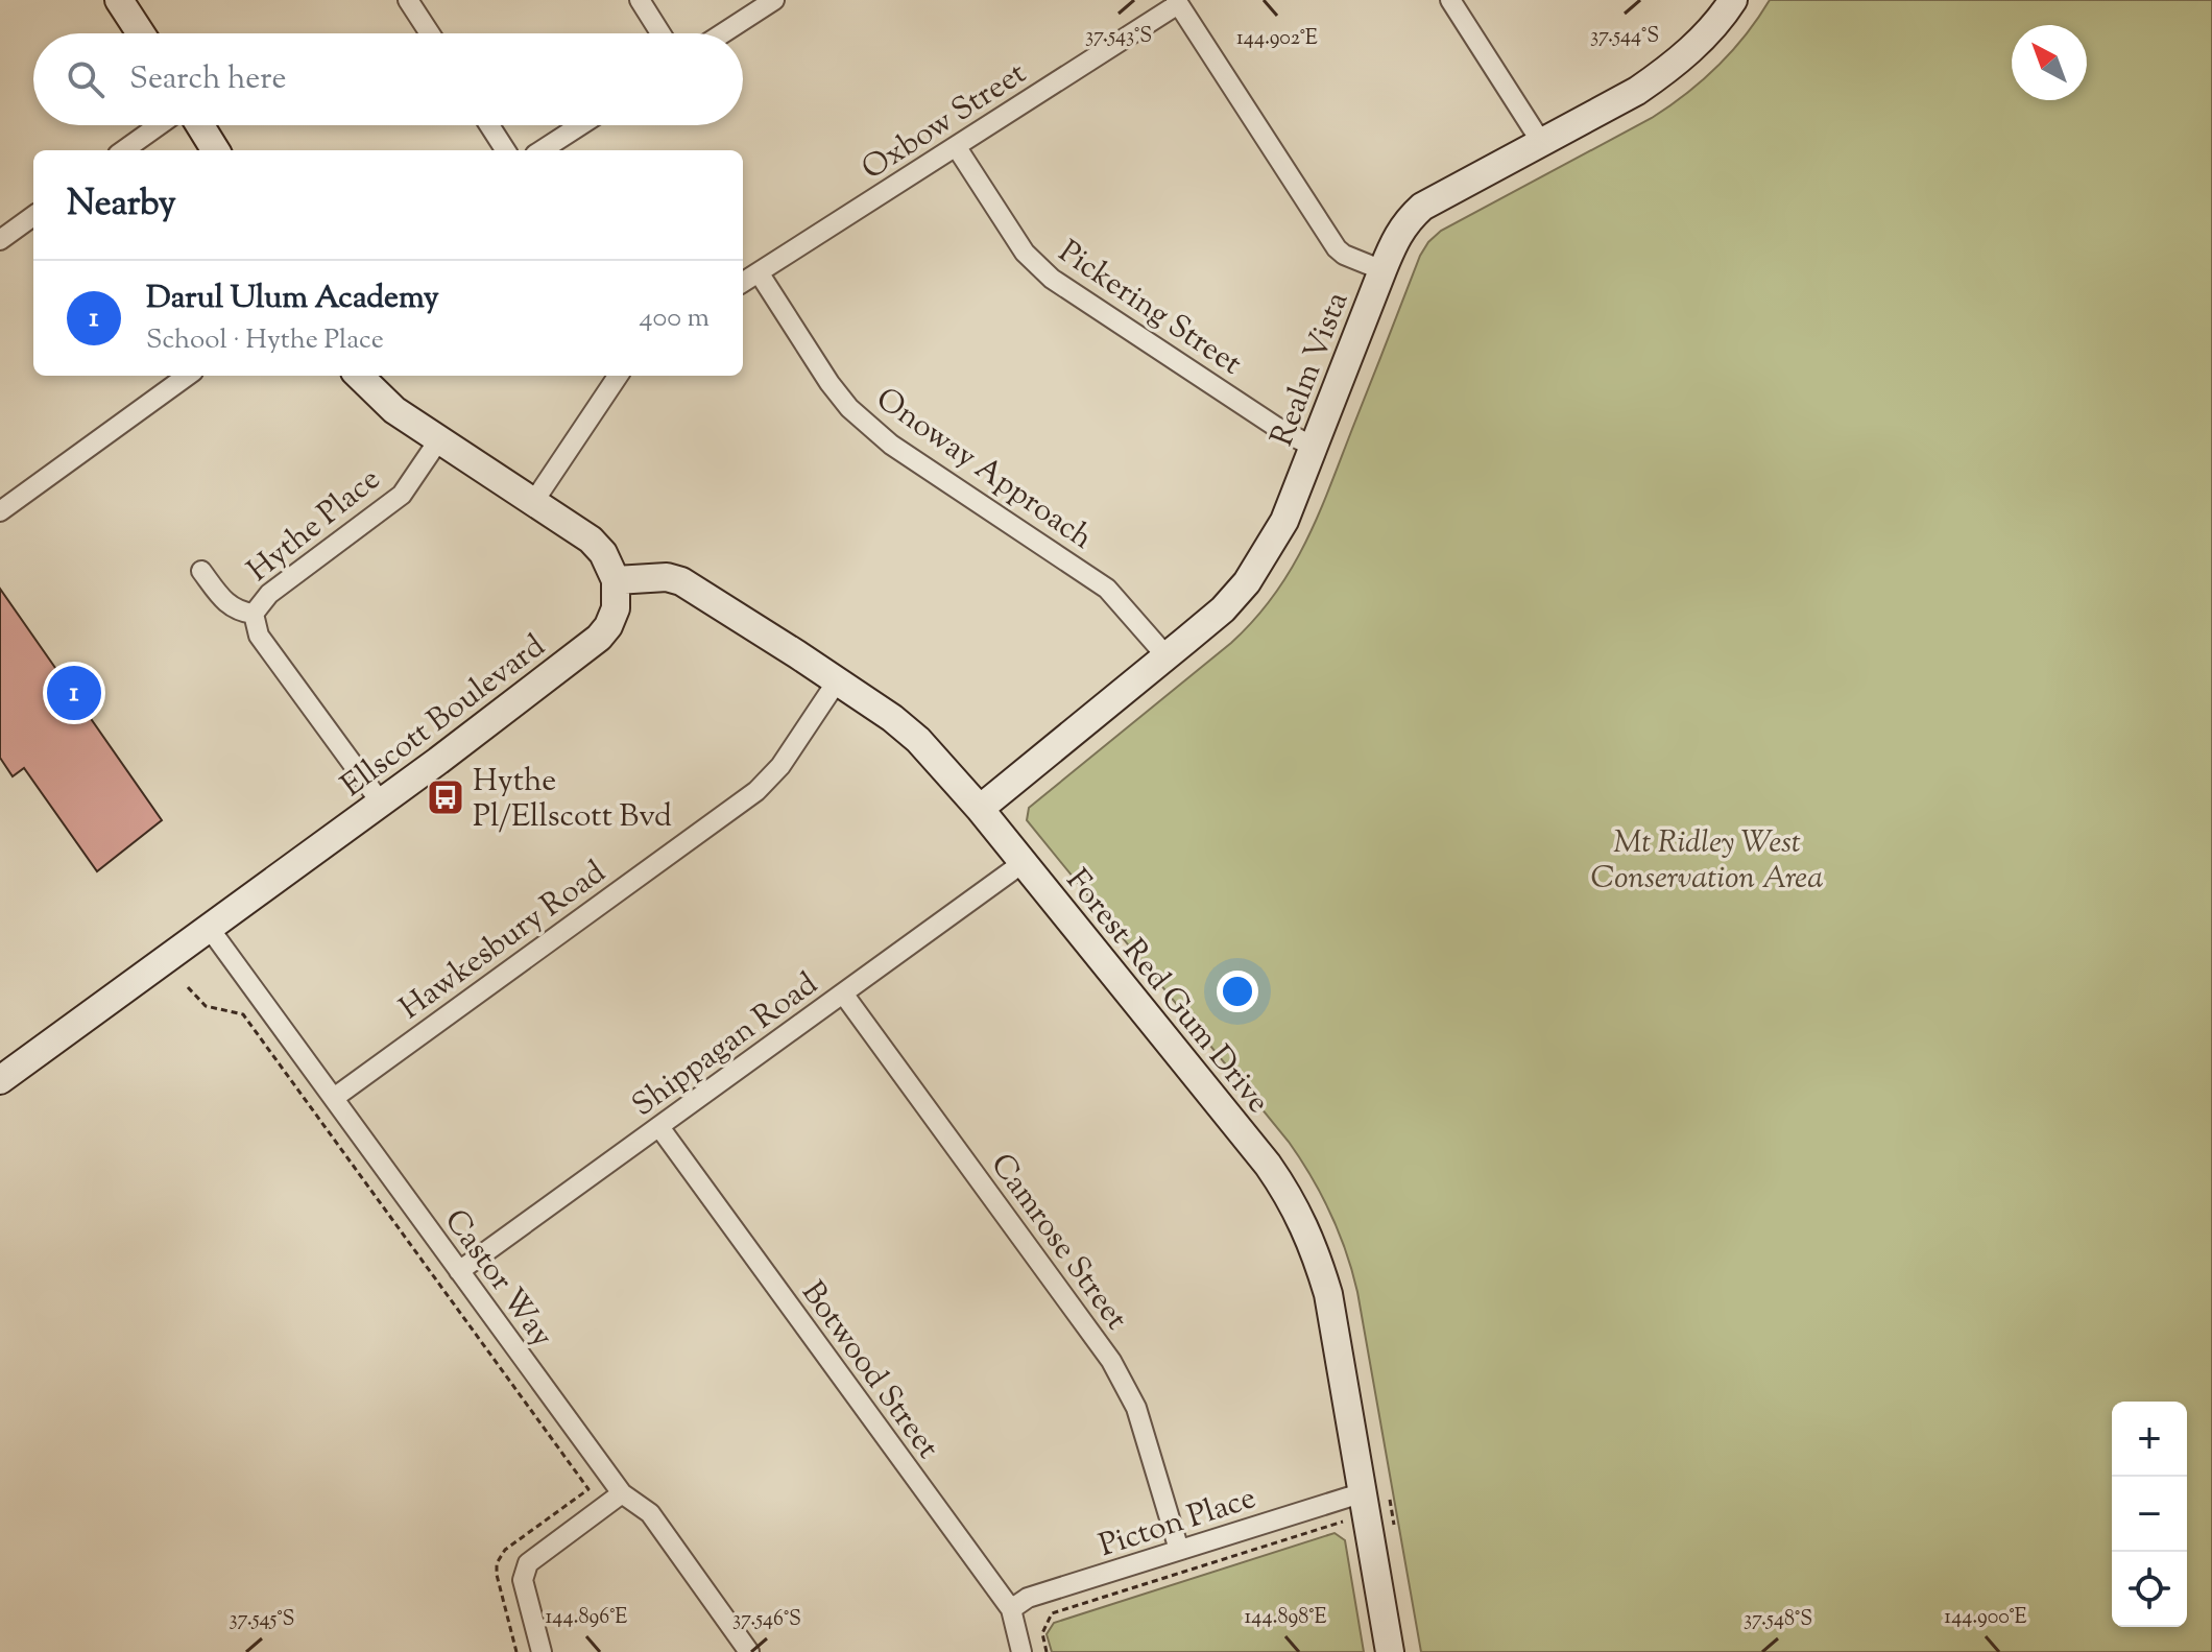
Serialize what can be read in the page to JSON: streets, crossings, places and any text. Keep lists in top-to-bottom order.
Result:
{
  "streets": {
    "street": [
      "Oxbow Street",
      "Pickering Street",
      "Realm Vista",
      "Onoway Approach",
      "Hythe Place",
      "Ellscott Boulevard",
      "Hawkesbury Road",
      "Forest Red Gum Drive",
      "Shippagan Road",
      "Camrose Street",
      "Castor Way",
      "Botwood Street",
      "Picton Place"
    ]
  },
  "crossings": [
    ["Oxbow Street", "Pickering Street"],
    ["Oxbow Street", "Onoway Approach"],
    ["Pickering Street", "Realm Vista"],
    ["Realm Vista", "Onoway Approach"],
    ["Realm Vista", "Forest Red Gum Drive"],
    ["Hythe Place", "Ellscott Boulevard"],
    ["Ellscott Boulevard", "Forest Red Gum Drive"],
    ["Ellscott Boulevard", "Castor Way"],
    ["Hawkesbury Road", "Forest Red Gum Drive"],
    ["Hawkesbury Road", "Castor Way"],
    ["Forest Red Gum Drive", "Shippagan Road"],
    ["Forest Red Gum Drive", "Picton Place"],
    ["Shippagan Road", "Camrose Street"],
    ["Shippagan Road", "Castor Way"],
    ["Shippagan Road", "Botwood Street"],
    ["Camrose Street", "Picton Place"],
    ["Botwood Street", "Picton Place"]
  ],
  "parks": ["Mt Ridley West Conservation Area"],
  "places": {
    "bus stop": ["Hythe Pl/Ellscott Bvd"]
  },
  "north": "top left",
  "page": {
    "search": "Search here",
    "heading": "Nearby",
    "list": [
      {
        "mark": "1",
        "name": "Darul Ulum Academy",
        "note": "School · Hythe Place",
        "value": "400 m"
      }
    ],
    "pins": "1",
    "map_buttons": ["+", "−"]
  },
  "coordinates": [
    "37.543°S",
    "37.544°S",
    "144.902°E",
    "144.896°E",
    "144.898°E",
    "144.900°E",
    "37.545°S",
    "37.546°S",
    "37.548°S"
  ]
}
